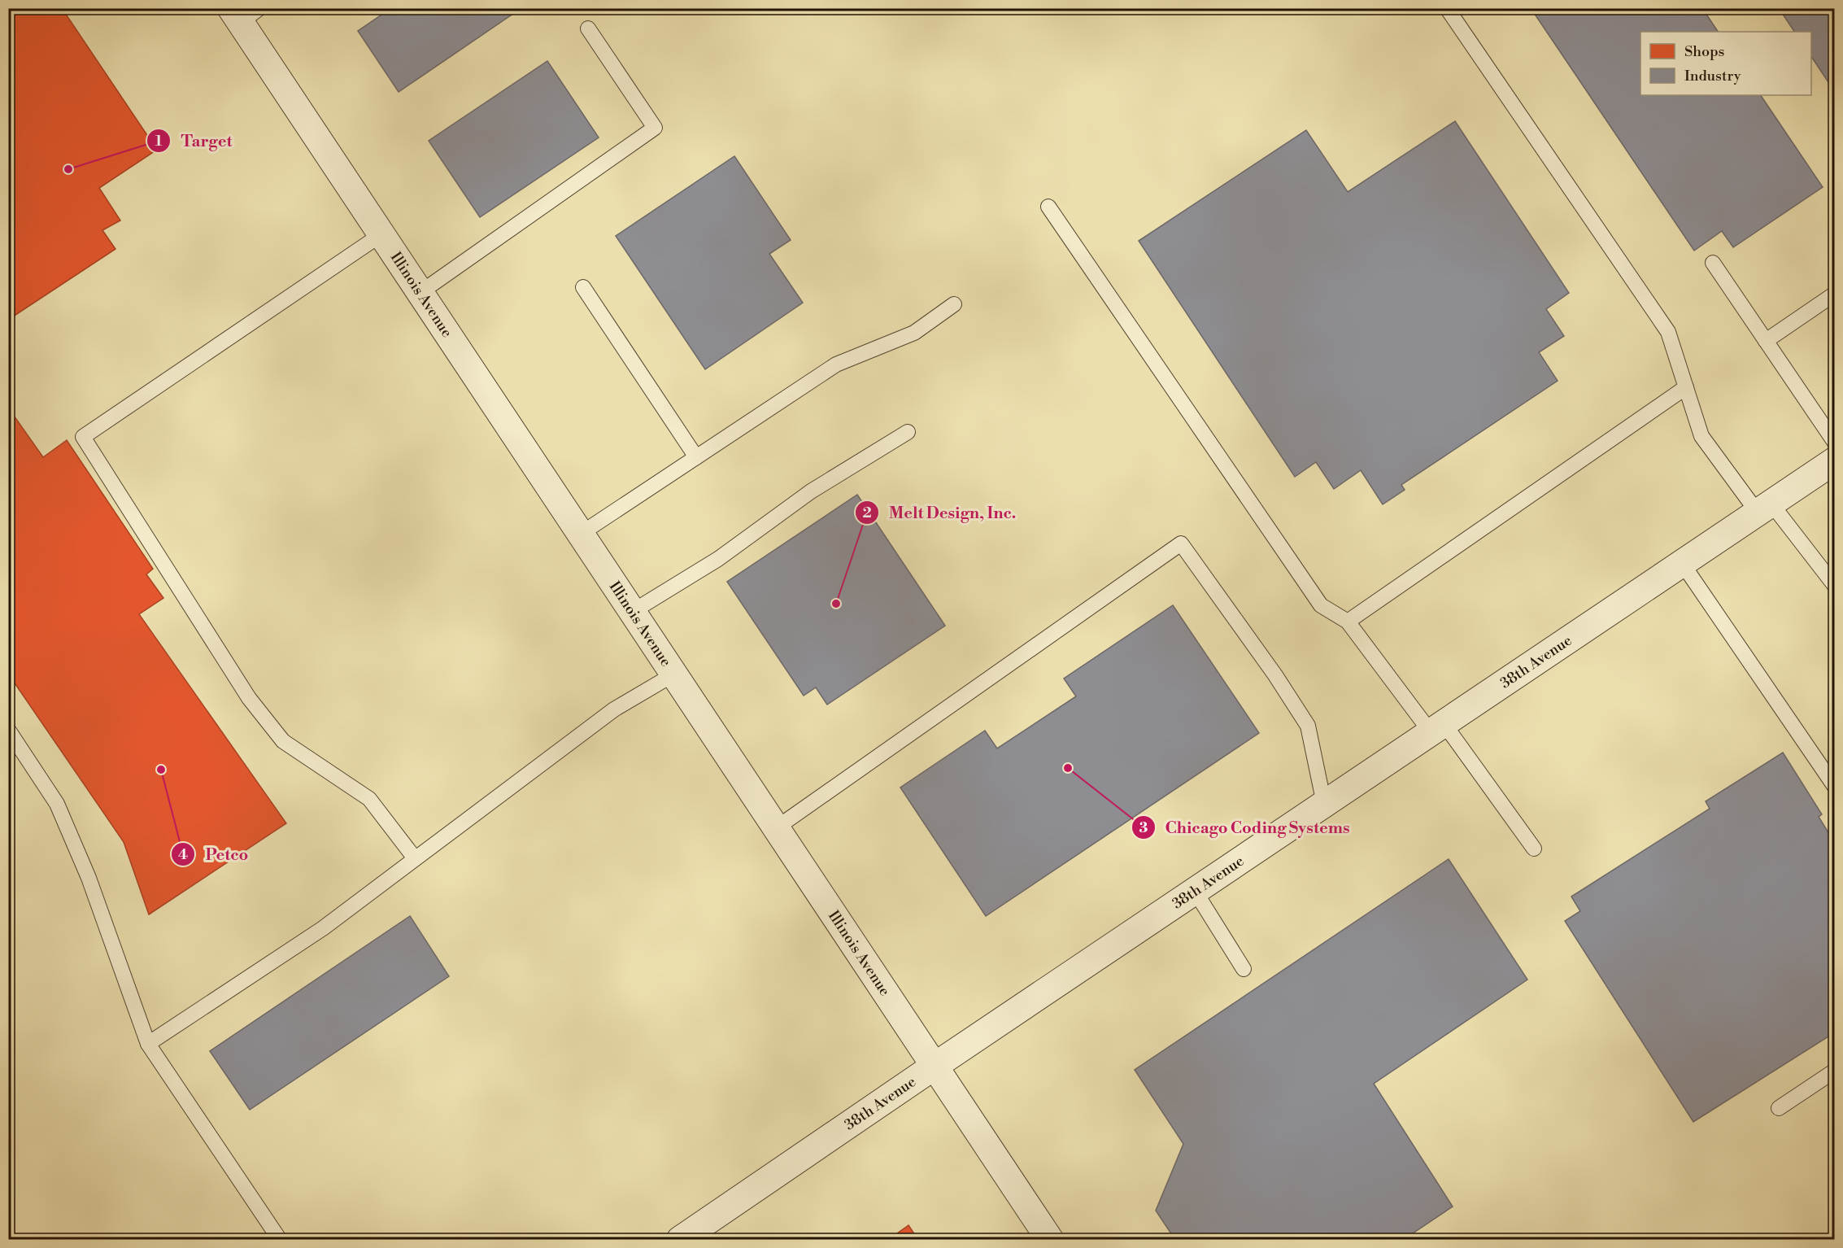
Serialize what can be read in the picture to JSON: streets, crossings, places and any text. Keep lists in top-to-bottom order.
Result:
{
  "streets": {
    "street": ["Illinois Avenue", "38th Avenue"]
  },
  "crossings": [
    ["Illinois Avenue", "38th Avenue"]
  ],
  "places": [
    "Target",
    "Melt Design, Inc.",
    "Chicago Coding Systems",
    "Petco"
  ],
  "legend": ["Shops", "Industry"]
}
